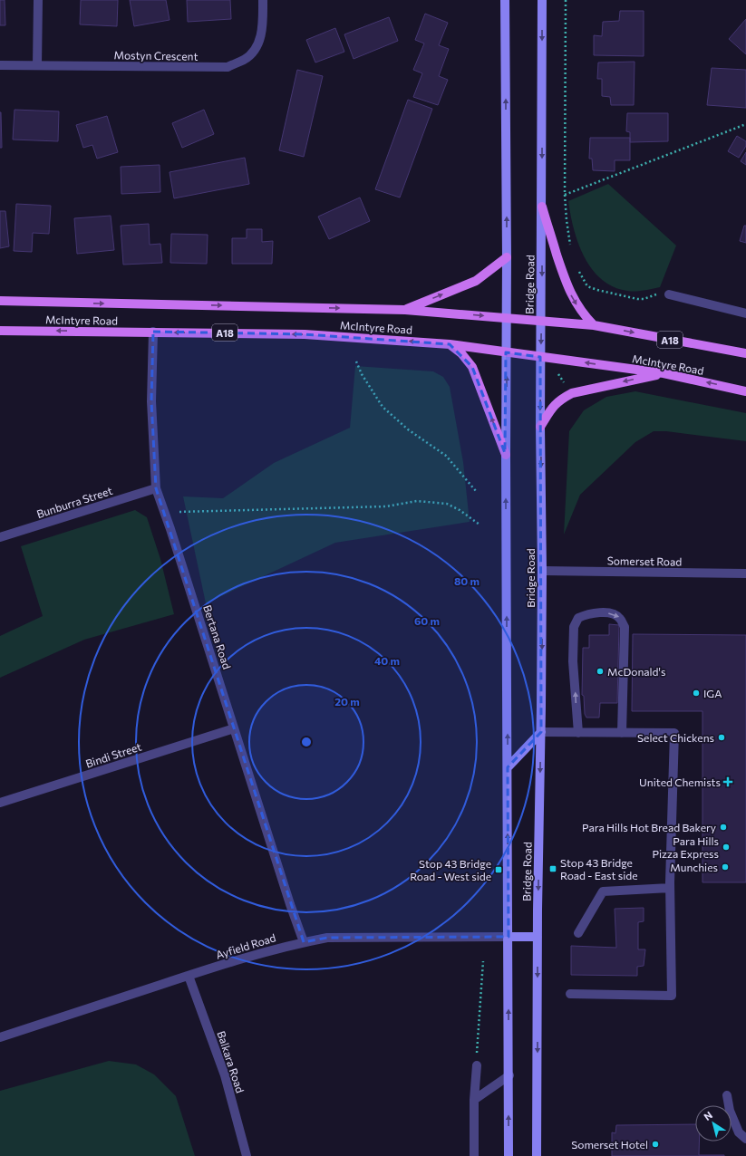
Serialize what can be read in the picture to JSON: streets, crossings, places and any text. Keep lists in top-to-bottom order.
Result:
{
  "streets": {
    "main road": ["Bridge Road", "McIntyre Road", "A18"],
    "street": [
      "Mostyn Crescent",
      "Bunburra Street",
      "Somerset Road",
      "Bertana Road",
      "Bindi Street",
      "Ayfield Road",
      "Balkara Road"
    ]
  },
  "crossings": [
    ["Bridge Road", "McIntyre Road"],
    ["Bridge Road", "Somerset Road"],
    ["Bridge Road", "Ayfield Road"],
    ["McIntyre Road", "Bertana Road"],
    ["Bunburra Street", "Bertana Road"],
    ["Bertana Road", "Bindi Street"],
    ["Bertana Road", "Ayfield Road"],
    ["Ayfield Road", "Balkara Road"]
  ],
  "places": {
    "other": [
      "McDonald's",
      "IGA",
      "Select Chickens",
      "Para Hills Hot Bread Bakery",
      "Para Hills Pizza Express",
      "Munchies",
      "Somerset Hotel"
    ],
    "health": ["United Chemists"],
    "transit": ["Stop 43 Bridge Road - East side", "Stop 43 Bridge Road - West side"]
  },
  "north": "top left",
  "rings": [
    "80 m",
    "60 m",
    "40 m",
    "20 m"
  ]
}
